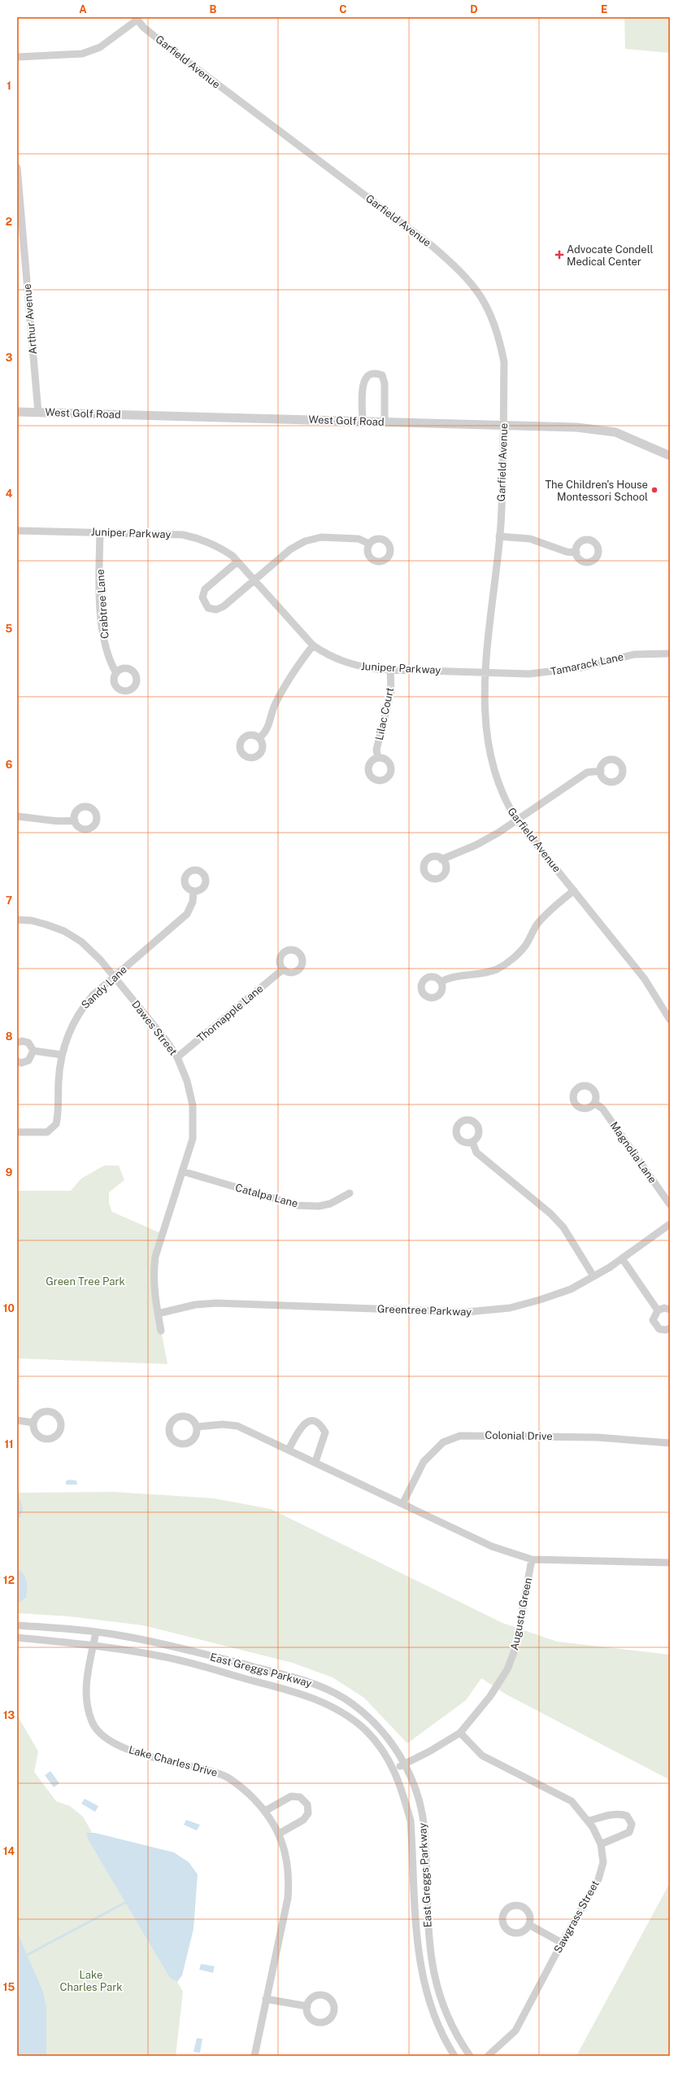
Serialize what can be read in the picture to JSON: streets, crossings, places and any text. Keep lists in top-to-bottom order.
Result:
{
  "streets": {
    "street": [
      "Garfield Avenue",
      "Arthur Avenue",
      "West Golf Road",
      "Juniper Parkway",
      "Crabtree Lane",
      "Tamarack Lane",
      "Lilac Court",
      "Sandy Lane",
      "Thornapple Lane",
      "Dawes Street",
      "Magnolia Lane",
      "Catalpa Lane",
      "Greentree Parkway",
      "Colonial Drive",
      "Augusta Green",
      "East Greggs Parkway",
      "Lake Charles Drive",
      "Sawgrass Street"
    ]
  },
  "crossings": [
    ["Garfield Avenue", "West Golf Road"],
    ["Garfield Avenue", "Juniper Parkway"],
    ["Garfield Avenue", "Tamarack Lane"],
    ["Arthur Avenue", "West Golf Road"],
    ["Juniper Parkway", "Crabtree Lane"],
    ["Juniper Parkway", "Tamarack Lane"],
    ["Juniper Parkway", "Lilac Court"],
    ["Sandy Lane", "Dawes Street"],
    ["Thornapple Lane", "Dawes Street"],
    ["Dawes Street", "Catalpa Lane"],
    ["Dawes Street", "Greentree Parkway"],
    ["Augusta Green", "East Greggs Parkway"],
    ["Augusta Green", "Sawgrass Street"],
    ["East Greggs Parkway", "Lake Charles Drive"]
  ],
  "parks": ["Green Tree Park", "Lake Charles Park"],
  "places": {
    "health": ["Advocate Condell Medical Center"],
    "other": ["The Children's House Montessori School"]
  },
  "grid": {
    "columns": [
      "A",
      "B",
      "C",
      "D",
      "E"
    ],
    "rows": [
      "1",
      "2",
      "3",
      "4",
      "5",
      "6",
      "7",
      "8",
      "9",
      "10",
      "11",
      "12",
      "13",
      "14",
      "15"
    ]
  }
}
